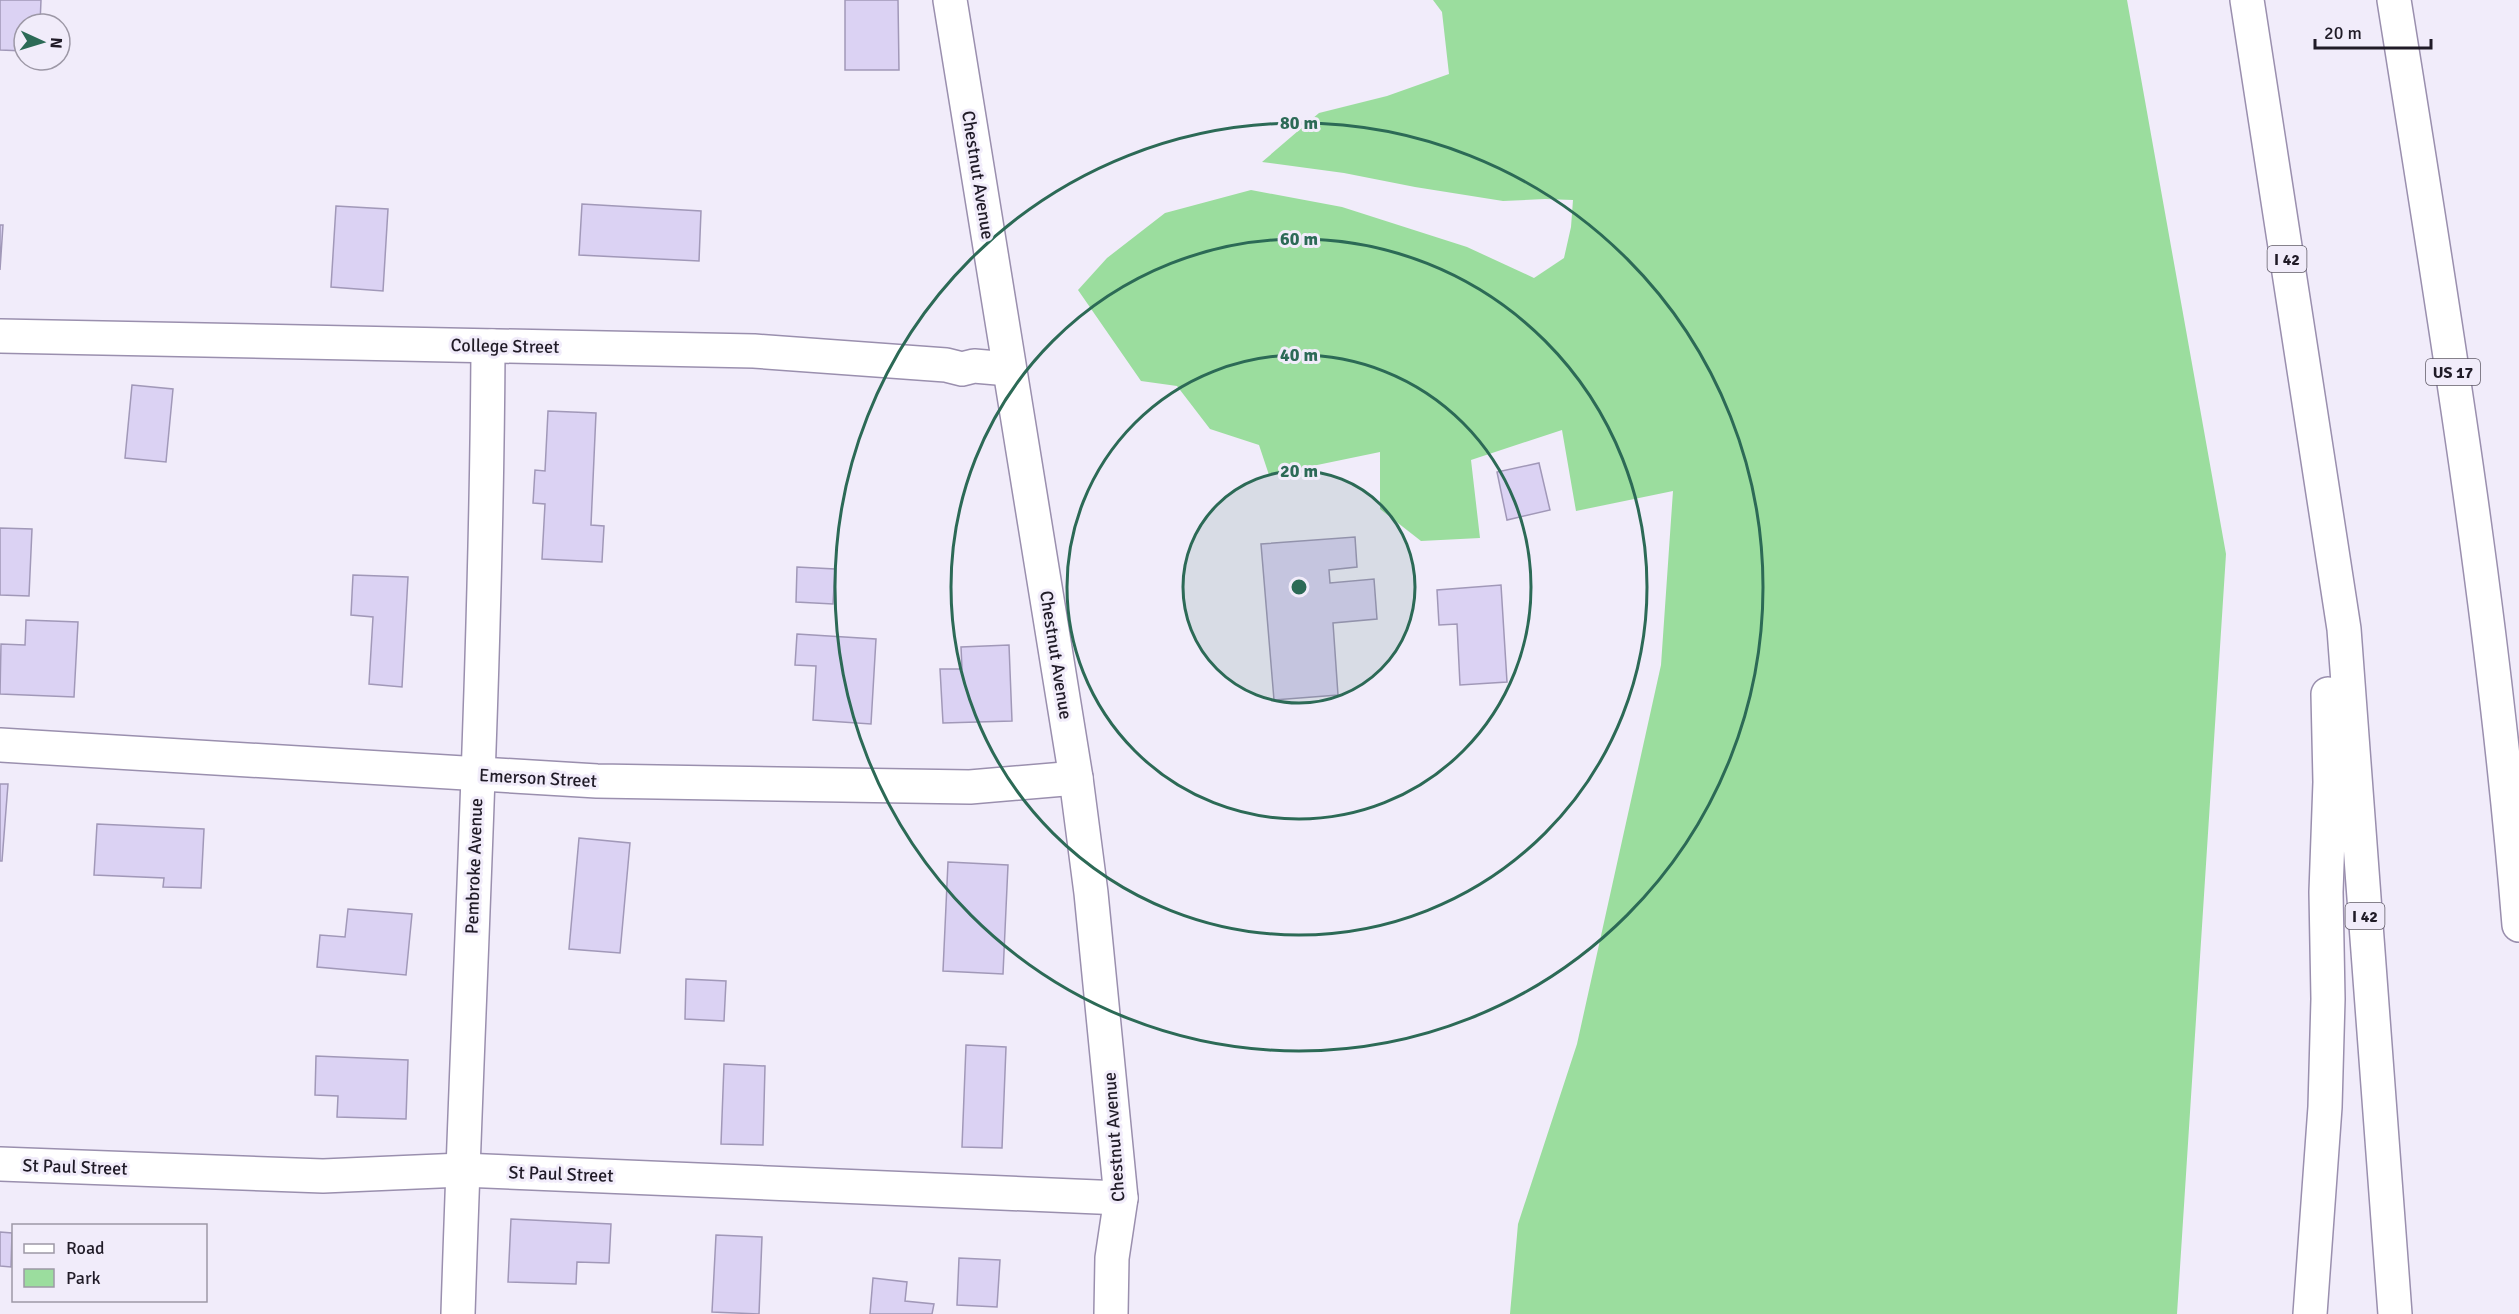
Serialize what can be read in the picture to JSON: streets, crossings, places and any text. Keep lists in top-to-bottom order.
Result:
{
  "streets": {
    "main road": [
      "Chestnut Avenue",
      "I 42",
      "College Street",
      "US 17",
      "Emerson Street",
      "Pembroke Avenue",
      "St Paul Street"
    ]
  },
  "crossings": [
    ["Chestnut Avenue", "College Street"],
    ["Chestnut Avenue", "Emerson Street"],
    ["Chestnut Avenue", "St Paul Street"],
    ["College Street", "Pembroke Avenue"],
    ["Emerson Street", "Pembroke Avenue"],
    ["Pembroke Avenue", "St Paul Street"]
  ],
  "legend": ["Road", "Park"],
  "scale_bar": "20 m",
  "north": "right",
  "rings": [
    "80 m",
    "60 m",
    "40 m",
    "20 m"
  ]
}
